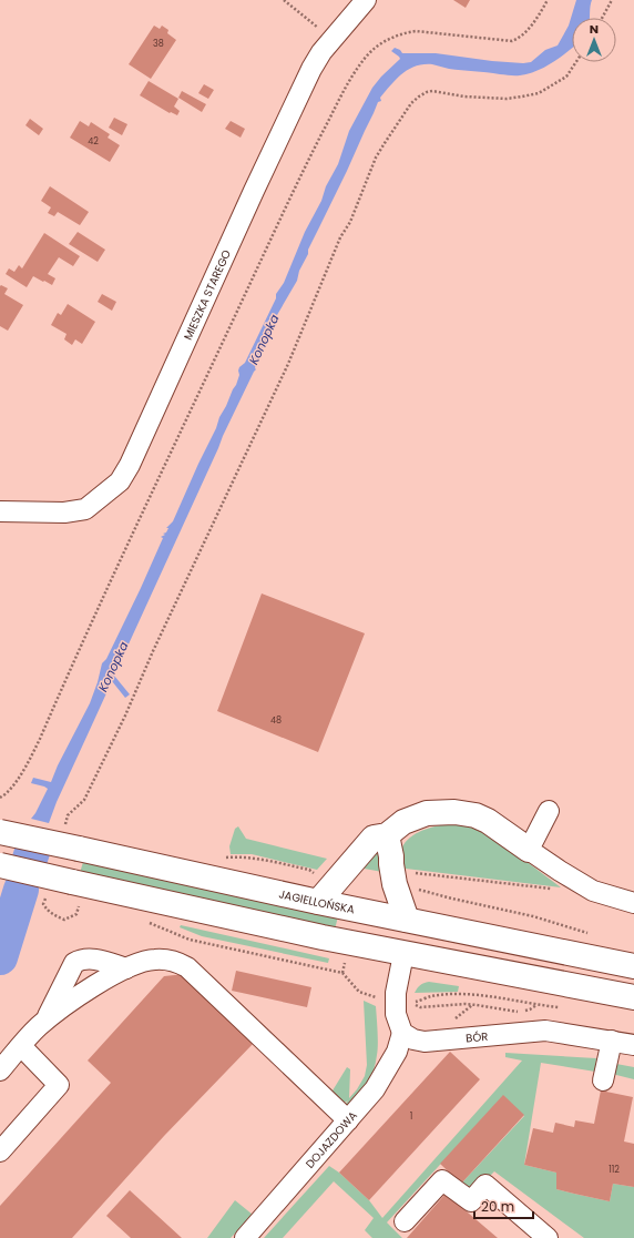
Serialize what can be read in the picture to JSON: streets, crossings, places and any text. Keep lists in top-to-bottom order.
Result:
{
  "streets": {
    "main road": ["JAGIELLOŃSKA"],
    "street": ["MIESZKA STAREGO", "BÓR", "DOJAZDOWA"]
  },
  "crossings": [
    ["BÓR", "DOJAZDOWA"]
  ],
  "water": ["Konopka"],
  "house_numbers": [
    "38",
    "42",
    "48",
    "1",
    "112"
  ],
  "scale_bar": "20 m",
  "north": "top"
}
